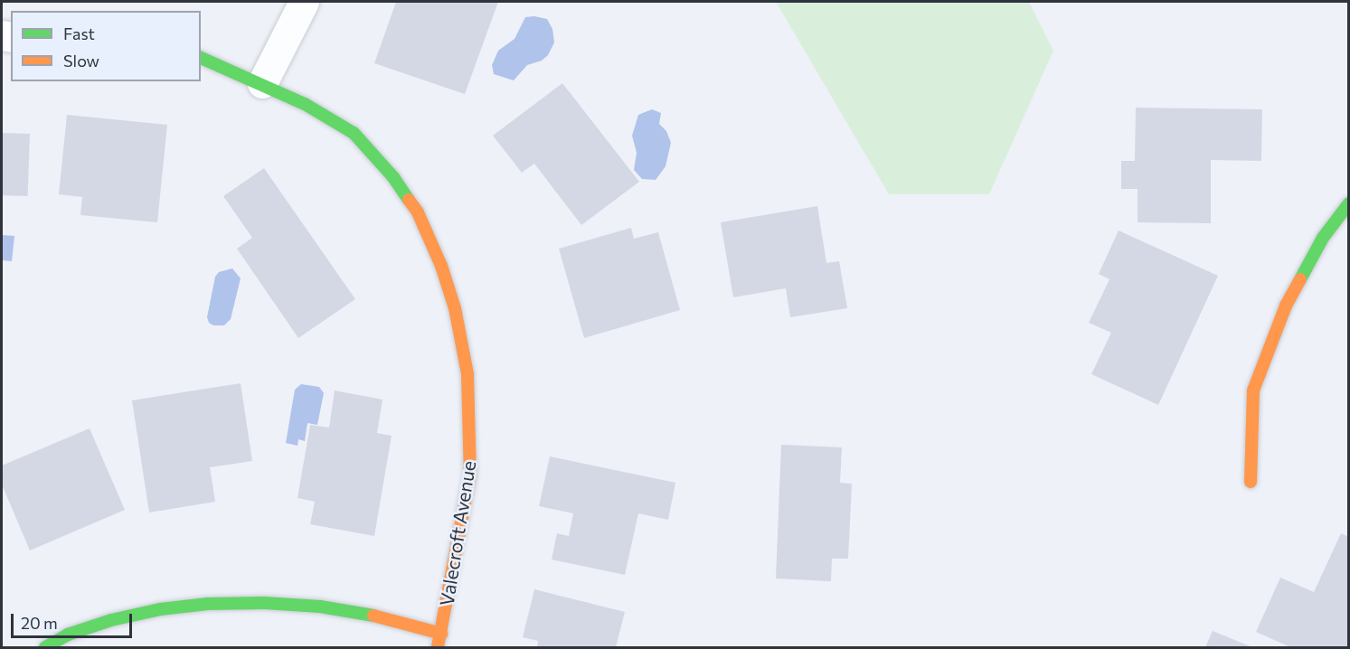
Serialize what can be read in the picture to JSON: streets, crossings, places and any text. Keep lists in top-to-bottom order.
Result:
{
  "streets": {
    "street": ["Valecroft Avenue"]
  },
  "legend": ["Fast", "Slow"],
  "scale_bar": "20 m"
}
